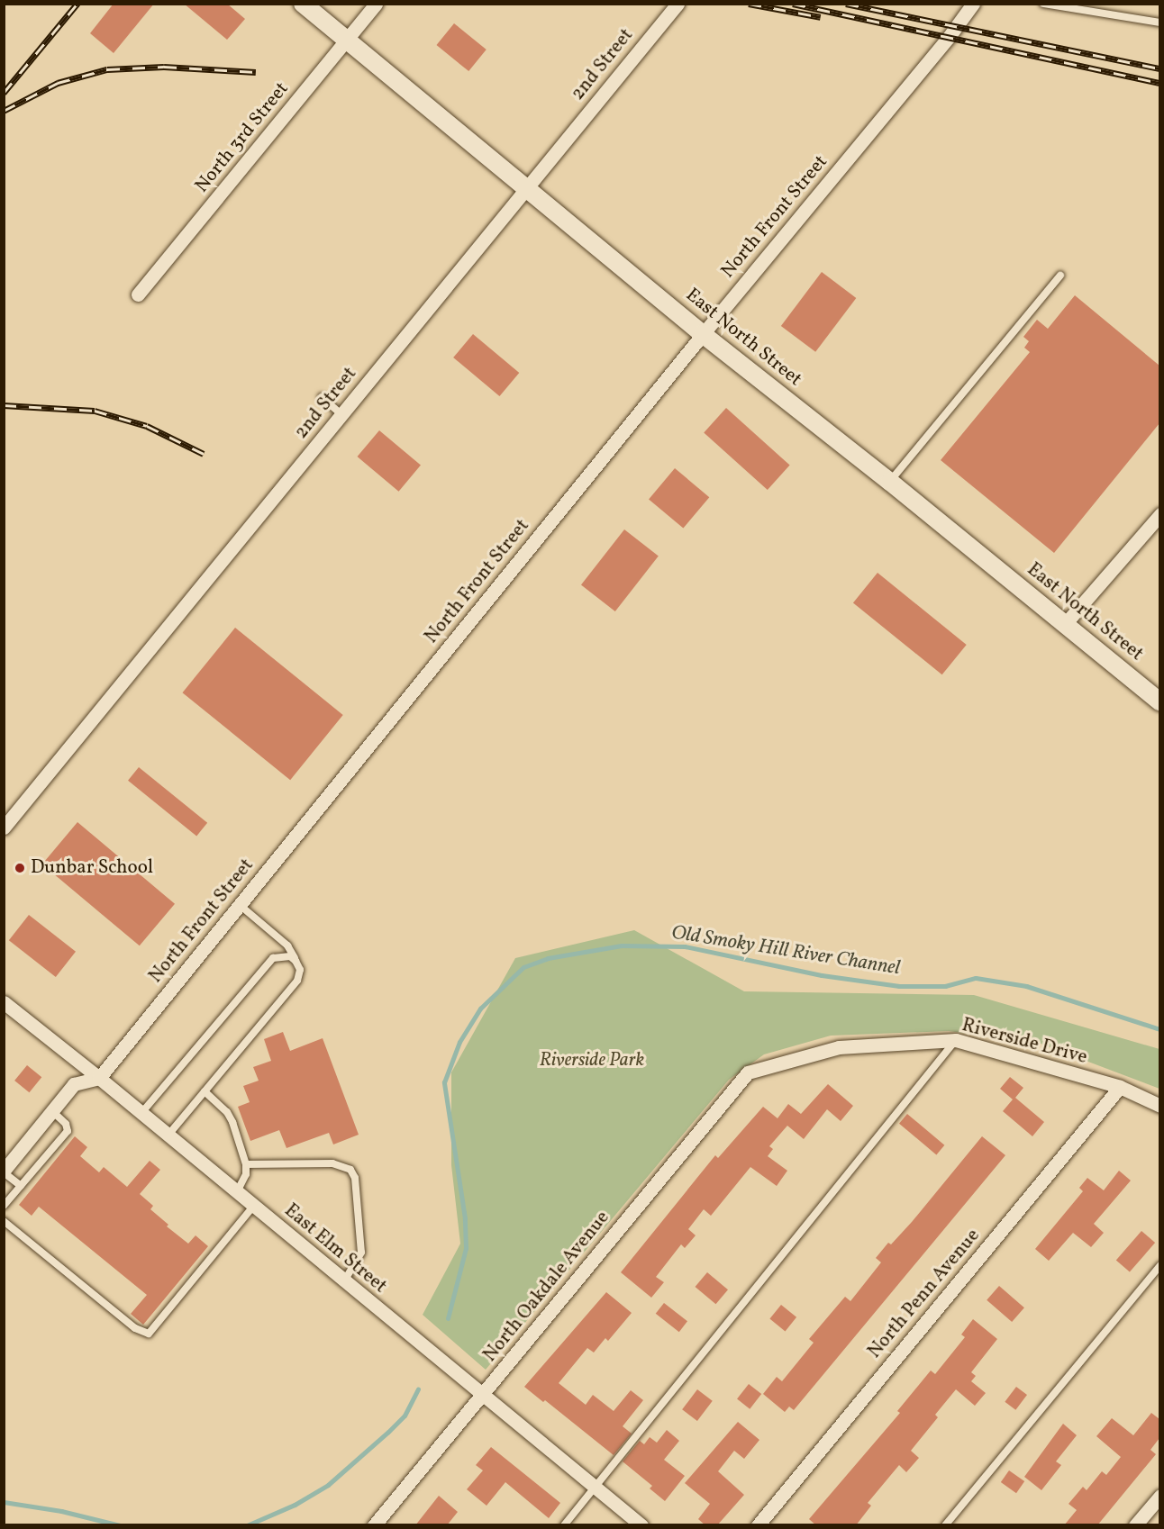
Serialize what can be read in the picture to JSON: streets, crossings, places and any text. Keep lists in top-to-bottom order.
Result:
{
  "streets": {
    "street": [
      "2nd Street",
      "North 3rd Street",
      "North Front Street",
      "East North Street",
      "Riverside Drive",
      "East Elm Street",
      "North Oakdale Avenue",
      "North Penn Avenue"
    ]
  },
  "crossings": [
    ["2nd Street", "East North Street"],
    ["North 3rd Street", "East North Street"],
    ["North Front Street", "East North Street"],
    ["North Front Street", "East Elm Street"],
    ["Riverside Drive", "North Oakdale Avenue"],
    ["Riverside Drive", "North Penn Avenue"],
    ["East Elm Street", "North Oakdale Avenue"]
  ],
  "water": ["Old Smoky Hill River Channel"],
  "parks": ["Riverside Park"],
  "places": ["Dunbar School"]
}
